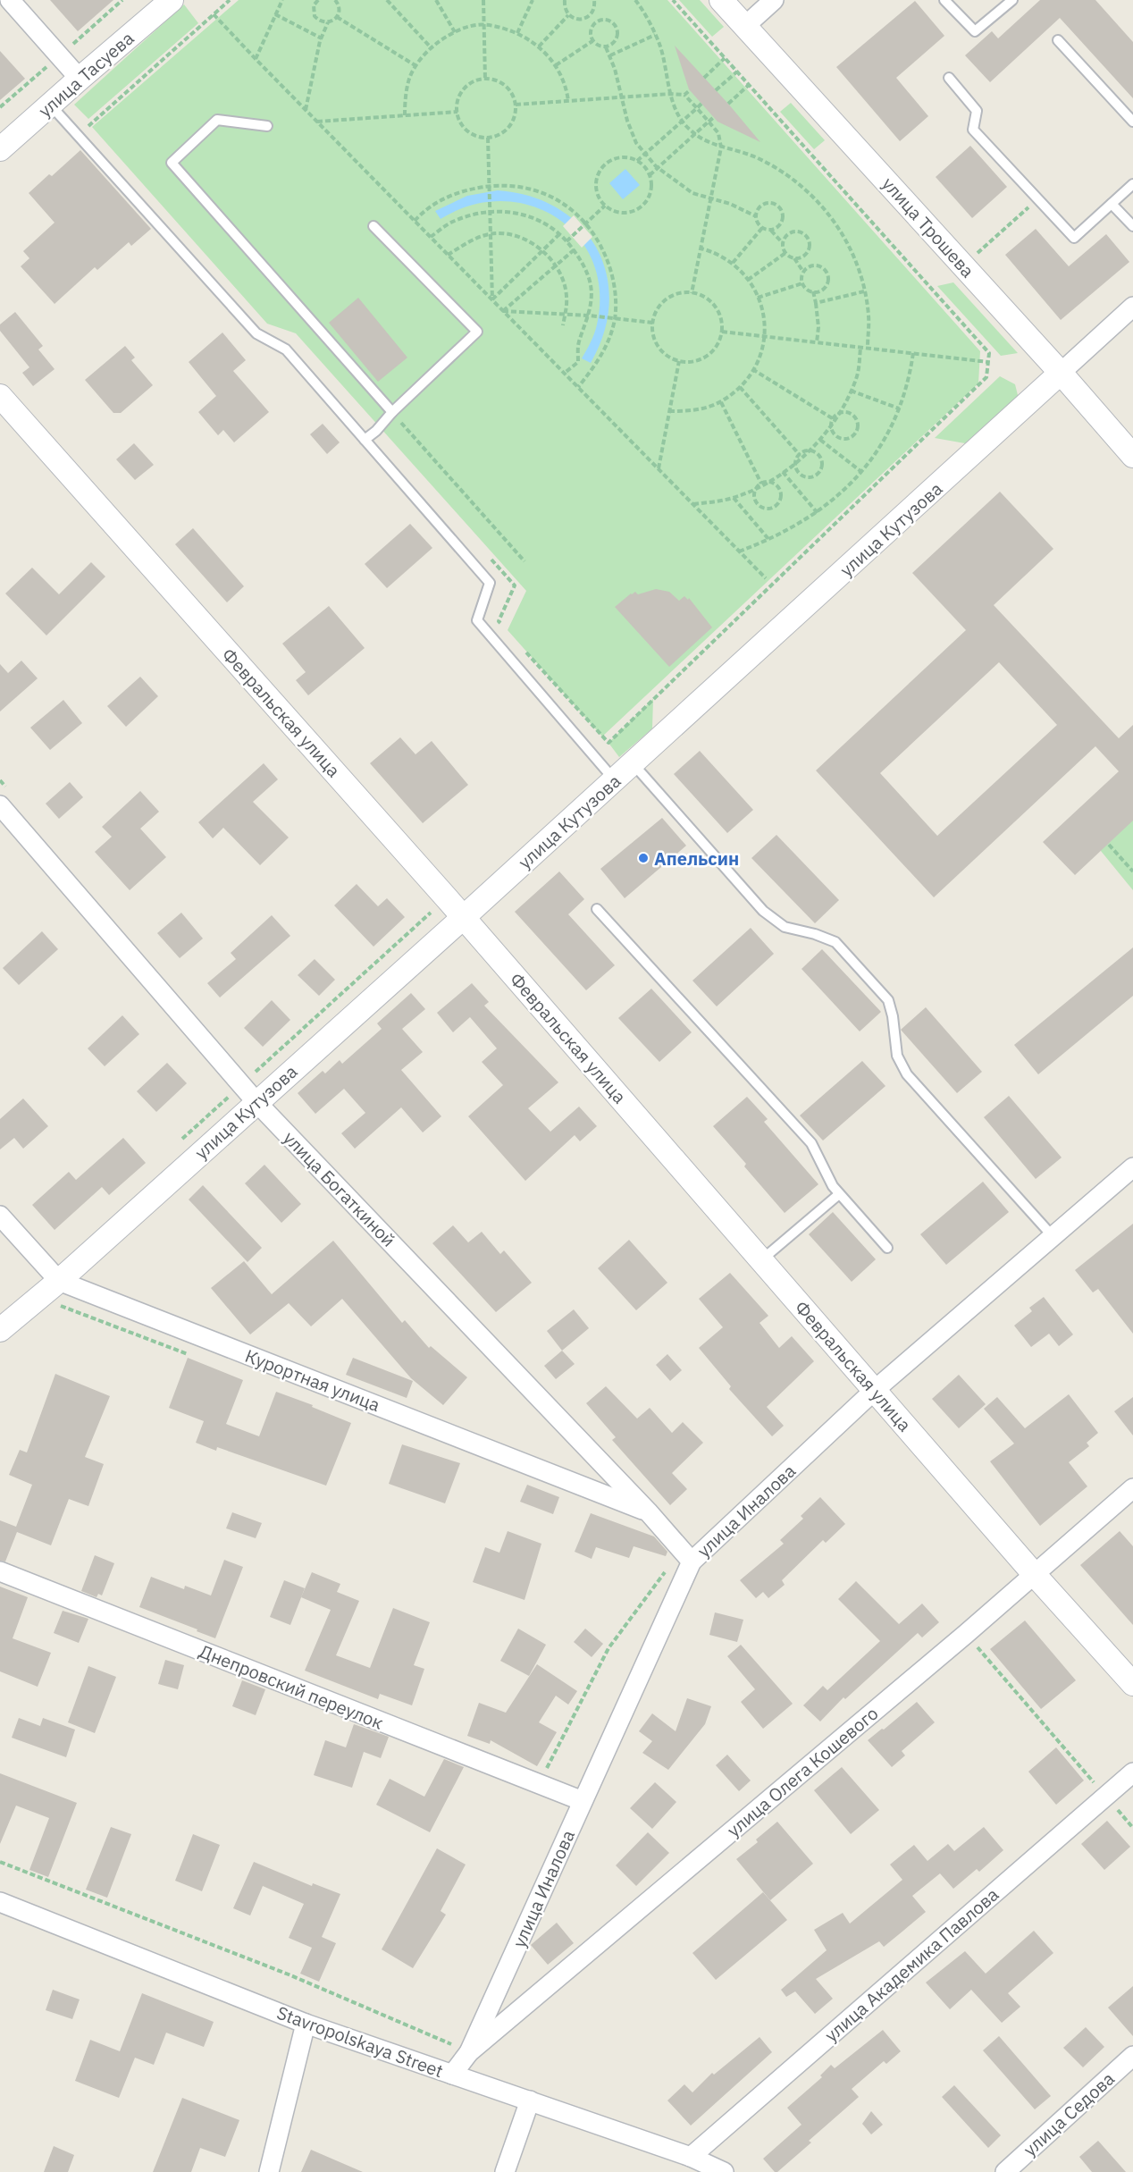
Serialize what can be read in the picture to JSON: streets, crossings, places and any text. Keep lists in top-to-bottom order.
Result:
{
  "streets": {
    "street": [
      "улица Тасуева",
      "улица Трошева",
      "улица Кутузова",
      "Февральская улица",
      "улица Богаткиной",
      "Курортная улица",
      "улица Иналова",
      "Днепровский переулок",
      "улица Олега Кошевого",
      "улица Академика Павлова",
      "Stavropolskaya Street",
      "улица Седова"
    ]
  },
  "crossings": [
    ["улица Трошева", "улица Кутузова"],
    ["улица Кутузова", "Февральская улица"],
    ["улица Кутузова", "улица Богаткиной"],
    ["улица Кутузова", "Курортная улица"],
    ["Февральская улица", "улица Иналова"],
    ["Февральская улица", "улица Олега Кошевого"],
    ["улица Богаткиной", "Курортная улица"],
    ["улица Богаткиной", "улица Иналова"],
    ["улица Иналова", "Днепровский переулок"],
    ["улица Иналова", "улица Олега Кошевого"],
    ["улица Академика Павлова", "Stavropolskaya Street"]
  ],
  "places": ["Апельсин"]
}
